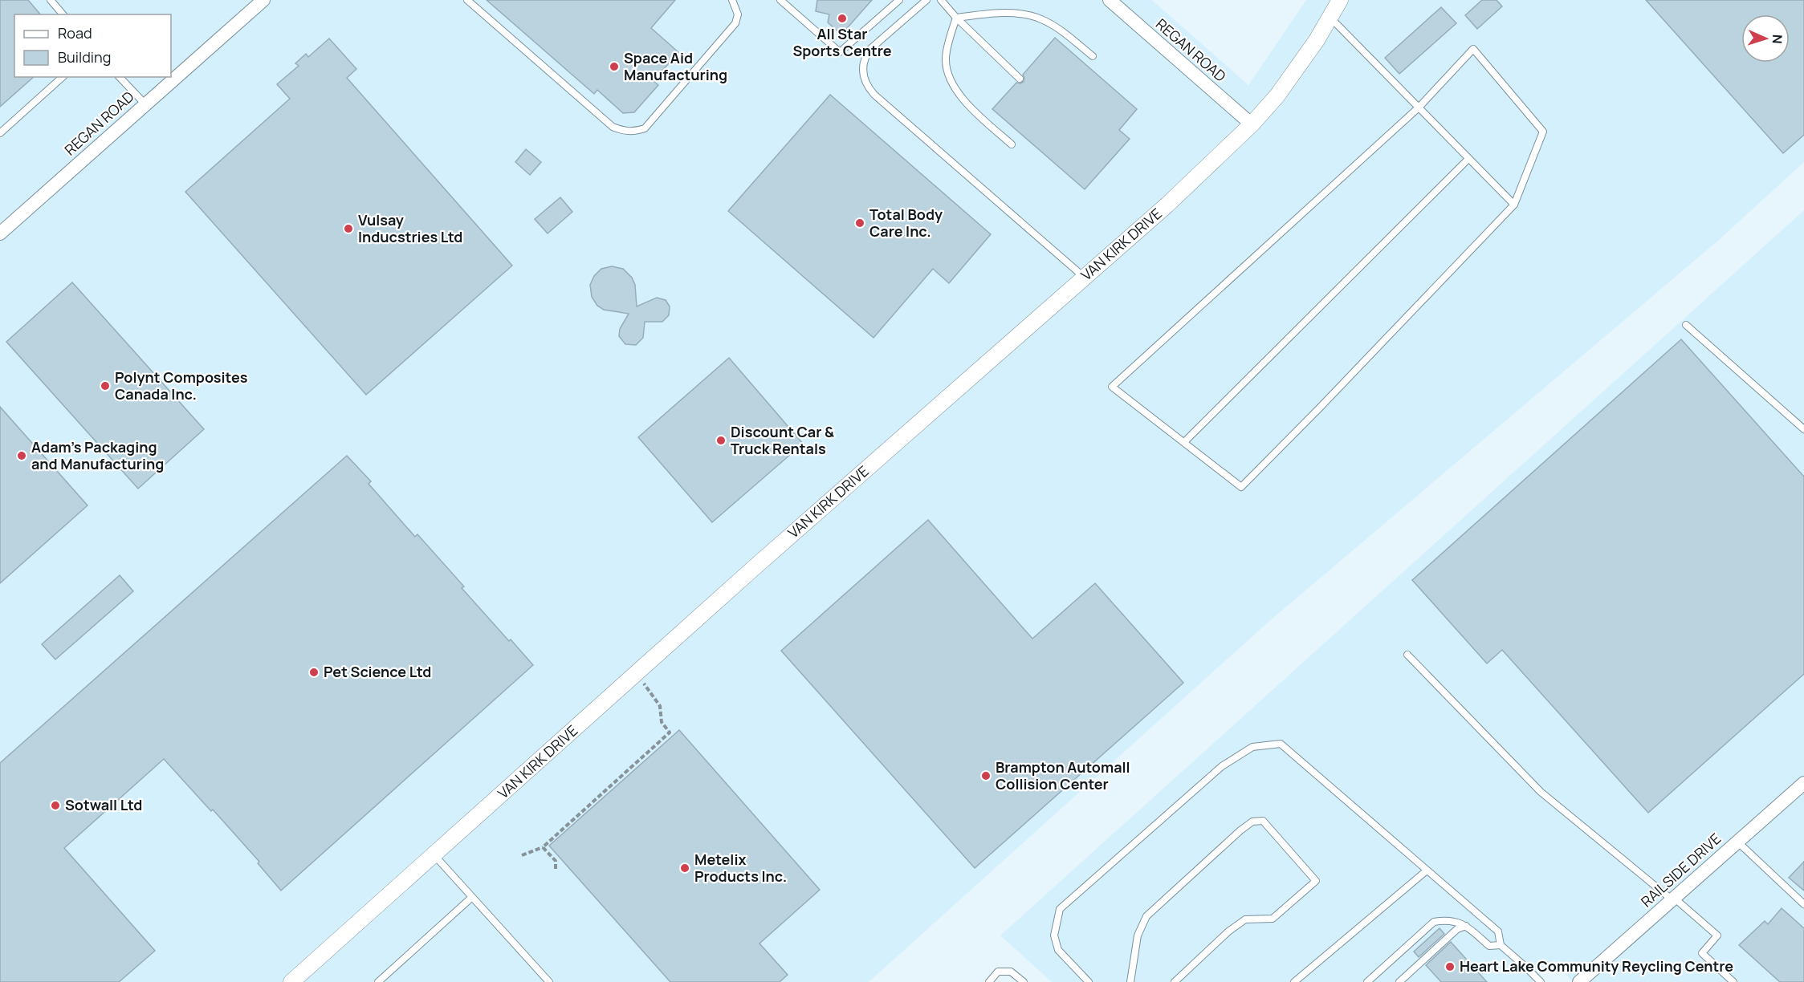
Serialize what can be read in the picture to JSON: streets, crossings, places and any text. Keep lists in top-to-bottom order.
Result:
{
  "streets": {
    "street": ["REGAN ROAD", "VAN KIRK DRIVE", "RAILSIDE DRIVE"]
  },
  "crossings": [
    ["REGAN ROAD", "VAN KIRK DRIVE"]
  ],
  "places": [
    "All Star Sports Centre",
    "Space Aid Manufacturing",
    "Total Body Care Inc.",
    "Vulsay Inducstries Ltd",
    "Polynt Composites Canada Inc.",
    "Discount Car & Truck Rentals",
    "Adam's Packaging and Manufacturing",
    "Pet Science Ltd",
    "Brampton Automall Collision Center",
    "Sotwall Ltd",
    "Metelix Products Inc.",
    "Heart Lake Community Reycling Centre"
  ],
  "legend": ["Road", "Building"],
  "north": "right"
}
